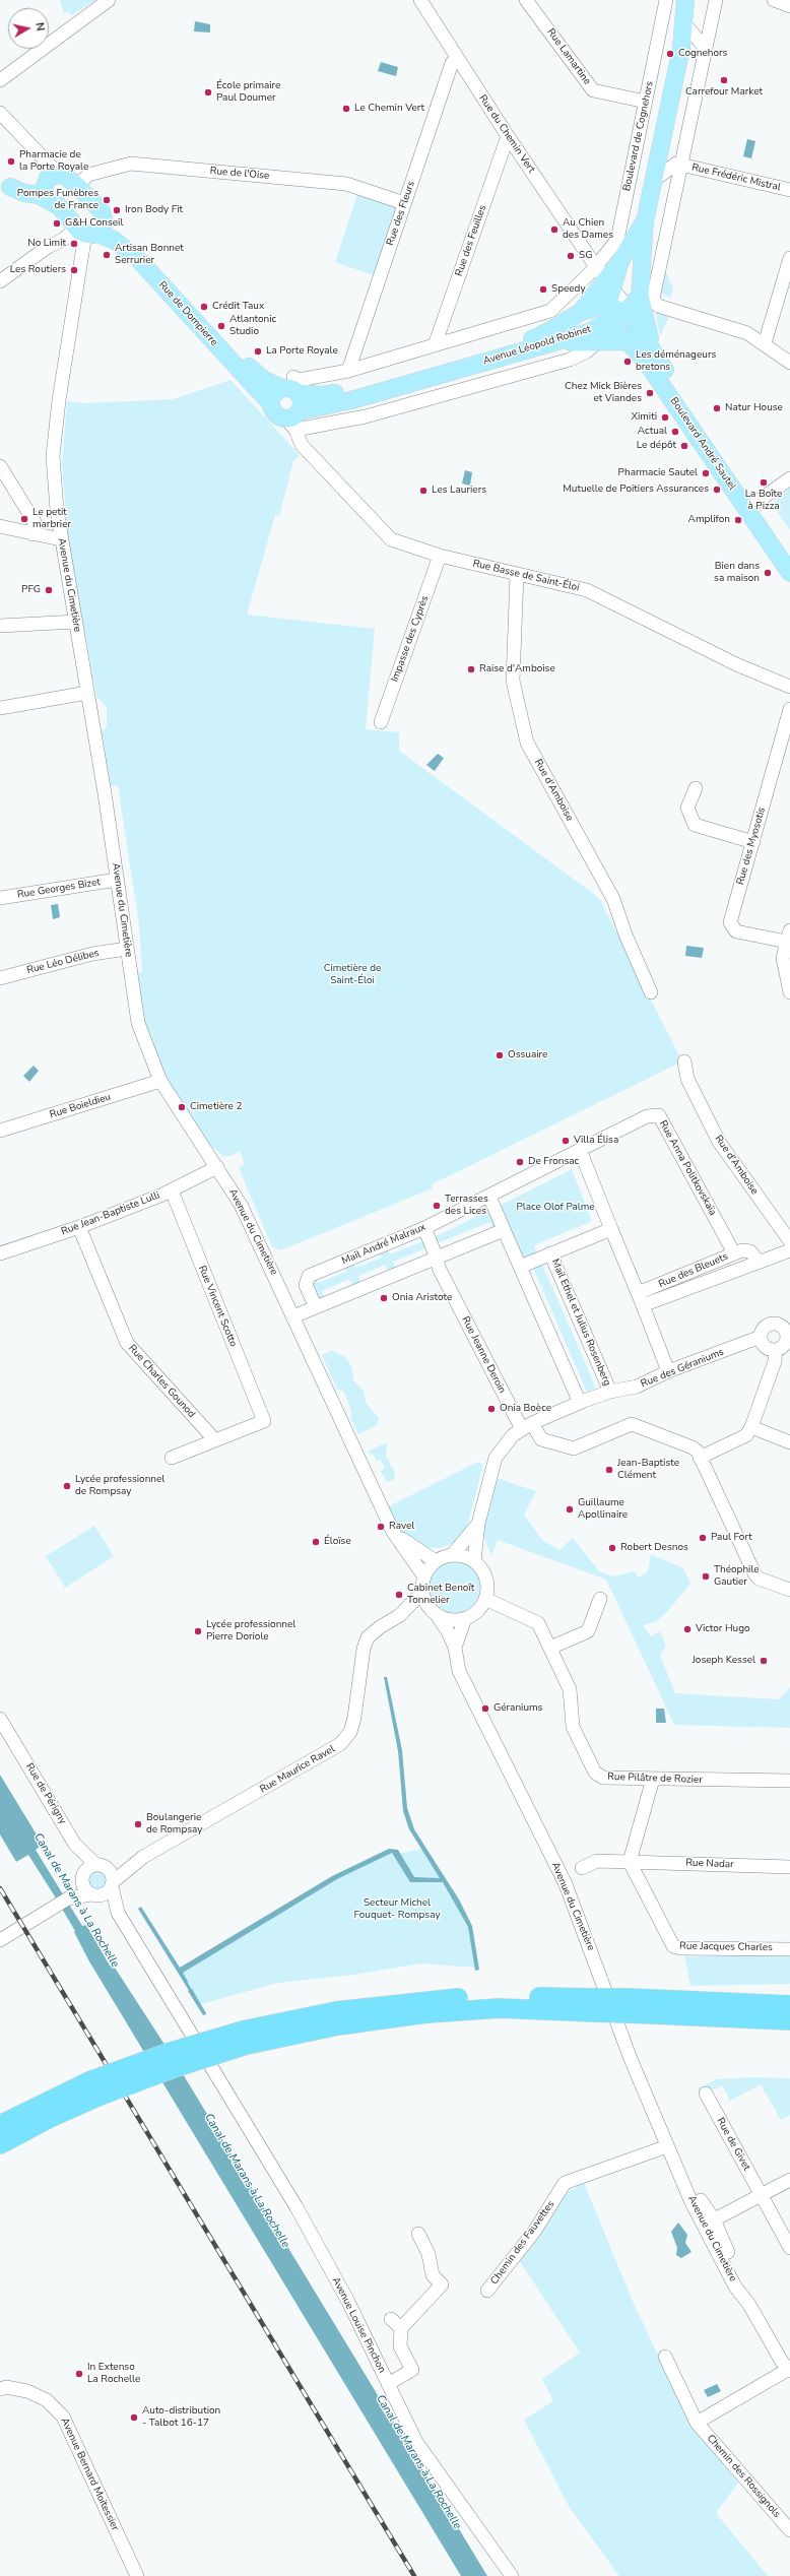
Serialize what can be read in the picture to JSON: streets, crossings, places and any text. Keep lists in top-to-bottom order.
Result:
{
  "streets": {
    "main road": [
      "Boulevard de Cognehors",
      "Rue de Dompierre",
      "Avenue Léopold Robinet",
      "Boulevard André Sautel"
    ],
    "street": [
      "Rue Lamartine",
      "Rue du Chemin Vert",
      "Rue de l'Oise",
      "Rue Frédéric Mistral",
      "Rue des Fleurs",
      "Rue des Feuilles",
      "Rue Basse de Saint-Éloi",
      "Avenue du Cimetière",
      "Impasse des Cyprès",
      "Rue d'Amboise",
      "Rue des Myosotis",
      "Rue Georges Bizet",
      "Rue Léo Délibes",
      "Rue Boieldieu",
      "Rue Anna Politkovskaïa",
      "Rue Jean-Baptiste Lulli",
      "Mail André Malraux",
      "Rue des Bleuets",
      "Rue Vincent Scotto",
      "Mail Ethel et Julius Rosenberg",
      "Rue Jeanne Deroin",
      "Rue des Géraniums",
      "Rue Charles Gounod",
      "Rue Maurice Ravel",
      "Rue Pilâtre de Rozier",
      "Rue de Périgny",
      "Rue Nadar",
      "Rue Jacques Charles",
      "Rue de Givet",
      "Chemin des Fauvettes",
      "Avenue Louise Pinchon",
      "Avenue Bernard Moitessier",
      "Chemin des Rossignols"
    ]
  },
  "crossings": [
    ["Rue Lamartine", "Boulevard de Cognehors"],
    ["Rue du Chemin Vert", "Boulevard de Cognehors"],
    ["Rue du Chemin Vert", "Rue des Fleurs"],
    ["Rue du Chemin Vert", "Rue des Feuilles"],
    ["Boulevard de Cognehors", "Avenue Léopold Robinet"],
    ["Rue de l'Oise", "Rue des Fleurs"],
    ["Rue de Dompierre", "Avenue Léopold Robinet"],
    ["Rue de Dompierre", "Rue Basse de Saint-Éloi"],
    ["Rue de Dompierre", "Avenue du Cimetière"],
    ["Avenue Léopold Robinet", "Boulevard André Sautel"],
    ["Avenue Léopold Robinet", "Rue Basse de Saint-Éloi"],
    ["Rue Basse de Saint-Éloi", "Impasse des Cyprès"],
    ["Rue Basse de Saint-Éloi", "Rue d'Amboise"],
    ["Avenue du Cimetière", "Rue Georges Bizet"],
    ["Avenue du Cimetière", "Rue Léo Délibes"],
    ["Avenue du Cimetière", "Rue Boieldieu"],
    ["Avenue du Cimetière", "Rue Jean-Baptiste Lulli"],
    ["Avenue du Cimetière", "Rue des Géraniums"],
    ["Avenue du Cimetière", "Rue Maurice Ravel"],
    ["Avenue du Cimetière", "Rue Pilâtre de Rozier"],
    ["Avenue du Cimetière", "Chemin des Fauvettes"],
    ["Rue Anna Politkovskaïa", "Rue des Bleuets"],
    ["Rue Jean-Baptiste Lulli", "Rue Vincent Scotto"],
    ["Rue Jean-Baptiste Lulli", "Rue Charles Gounod"],
    ["Mail André Malraux", "Rue Jeanne Deroin"],
    ["Rue Vincent Scotto", "Rue Charles Gounod"],
    ["Mail Ethel et Julius Rosenberg", "Rue des Géraniums"],
    ["Rue Jeanne Deroin", "Rue des Géraniums"],
    ["Rue des Géraniums", "Rue Maurice Ravel"],
    ["Rue des Géraniums", "Rue Pilâtre de Rozier"],
    ["Rue Maurice Ravel", "Rue Pilâtre de Rozier"],
    ["Rue Maurice Ravel", "Rue de Périgny"],
    ["Rue Nadar", "Rue Jacques Charles"]
  ],
  "water": ["Canal de Marans à La Rochelle"],
  "parks": ["Cimetière de Saint-Éloi", "Place Olof Palme", "Secteur Michel Fouquet- Rompsay"],
  "places": [
    "Cognehors",
    "Carrefour Market",
    "École primaire Paul Doumer",
    "Le Chemin Vert",
    "Pharmacie de la Porte Royale",
    "Pompes Funèbres de France",
    "Iron Body Fit",
    "G&H Conseil",
    "Au Chien des Dames",
    "No Limit",
    "Artisan Bonnet Serrurier",
    "SG",
    "Les Routiers",
    "Speedy",
    "Crédit Taux",
    "Atlantonic Studio",
    "La Porte Royale",
    "Les déménageurs bretons",
    "Chez Mick Bières et Viandes",
    "Natur House",
    "Ximiti",
    "Actual",
    "Le dépôt",
    "Pharmacie Sautel",
    "La Boîte à Pizza",
    "Mutuelle de Poitiers Assurances",
    "Les Lauriers",
    "Le petit marbrier",
    "Amplifon",
    "Bien dans sa maison",
    "PFG",
    "Raise d'Amboise",
    "Ossuaire",
    "Cimetière 2",
    "Villa Élisa",
    "De Fronsac",
    "Terrasses des Lices",
    "Onia Aristote",
    "Onia Boèce",
    "Jean-Baptiste Clément",
    "Lycée professionnel de Rompsay",
    "Guillaume Apollinaire",
    "Ravel",
    "Paul Fort",
    "Éloïse",
    "Robert Desnos",
    "Théophile Gautier",
    "Cabinet Benoît Tonnelier",
    "Victor Hugo",
    "Lycée professionnel Pierre Doriole",
    "Joseph Kessel",
    "Géraniums",
    "Boulangerie de Rompsay",
    "In Extenso La Rochelle",
    "Auto-distribution - Talbot 16-17"
  ],
  "north": "right"
}
